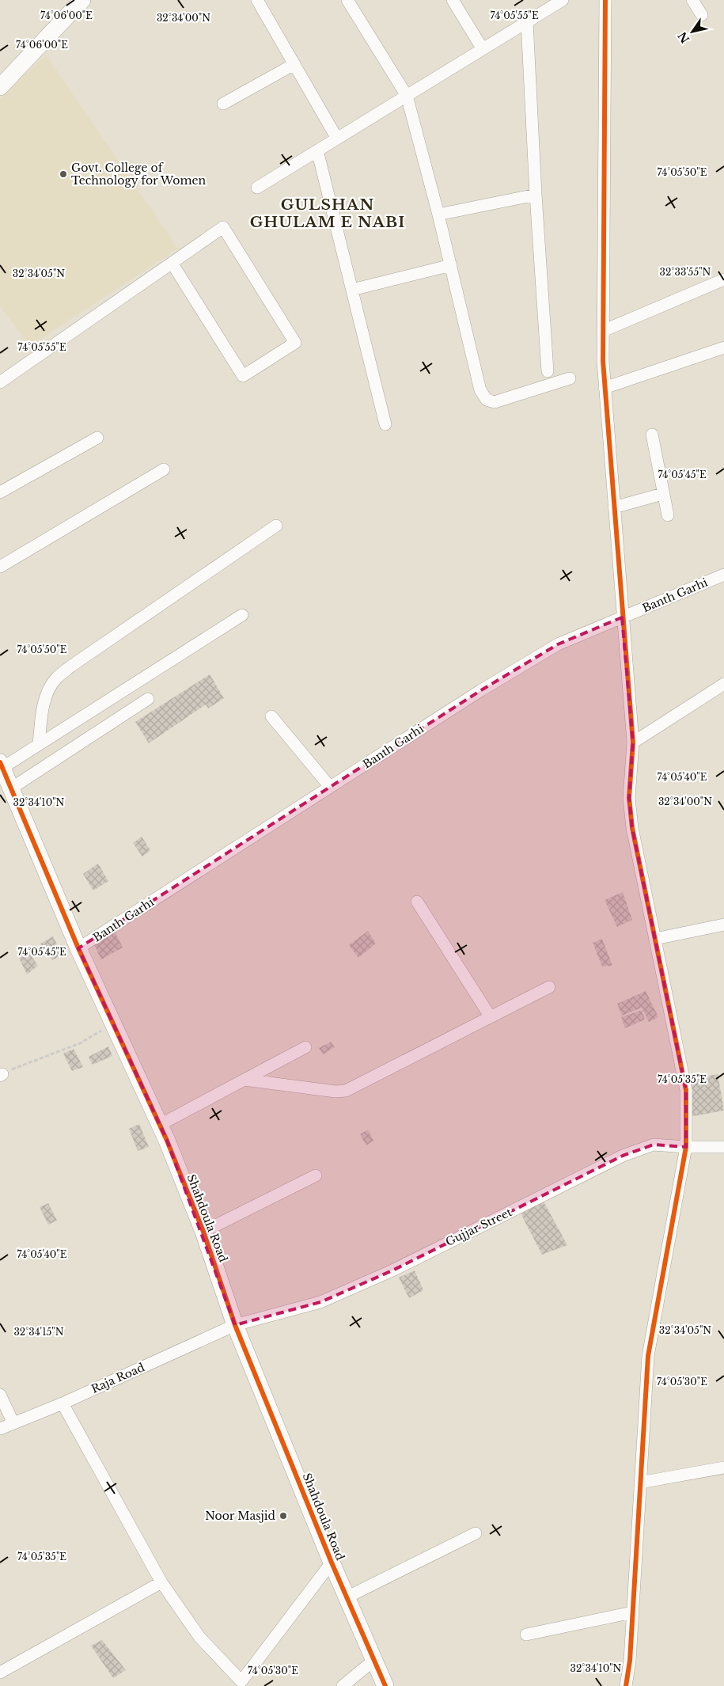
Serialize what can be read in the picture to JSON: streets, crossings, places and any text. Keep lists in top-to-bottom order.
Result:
{
  "streets": {
    "street": [
      "Banth Garhi",
      "Shahdoula Road",
      "Gujjar Street",
      "Raja Road"
    ]
  },
  "crossings": [
    ["Banth Garhi", "Shahdoula Road"],
    ["Shahdoula Road", "Gujjar Street"],
    ["Shahdoula Road", "Raja Road"],
    ["Gujjar Street", "Raja Road"]
  ],
  "districts": ["GULSHAN GHULAM E NABI"],
  "places": ["Govt. College of Technology for Women", "Noor Masjid"],
  "north": "bottom left",
  "coordinates": [
    "74°06'00\"E",
    "74°05'55\"E",
    "32°34'00\"N",
    "74°05'50\"E",
    "32°33'55\"N",
    "32°34'05\"N",
    "74°05'45\"E",
    "74°05'40\"E",
    "32°34'10\"N",
    "74°05'35\"E",
    "32°34'15\"N",
    "74°05'30\"E"
  ]
}
